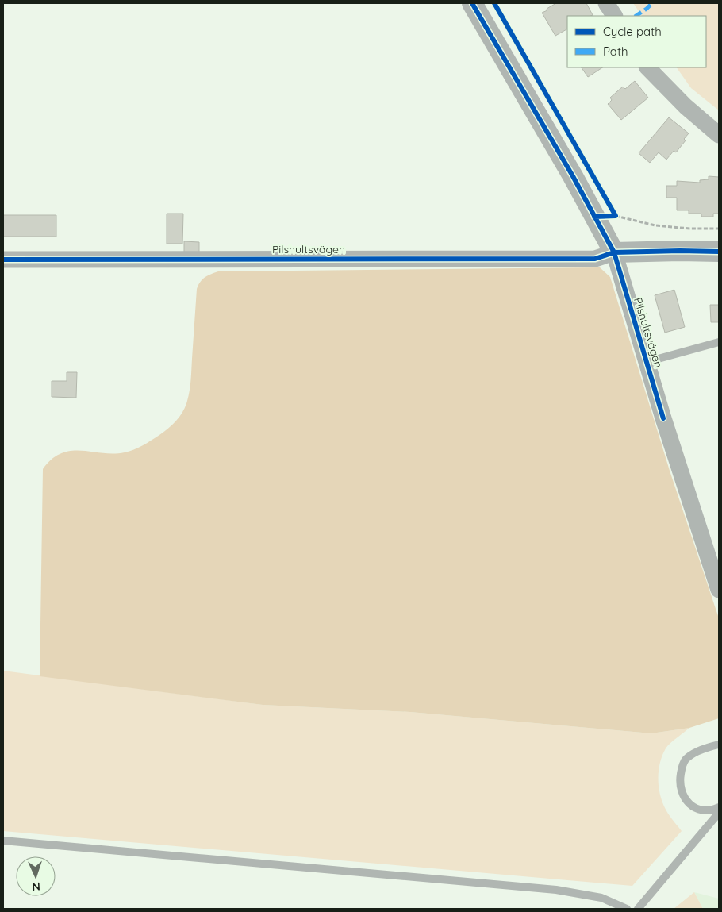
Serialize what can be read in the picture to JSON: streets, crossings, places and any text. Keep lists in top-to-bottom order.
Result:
{
  "streets": {
    "street": ["Pilshultsvägen"]
  },
  "legend": ["Cycle path", "Path"],
  "north": "bottom"
}
